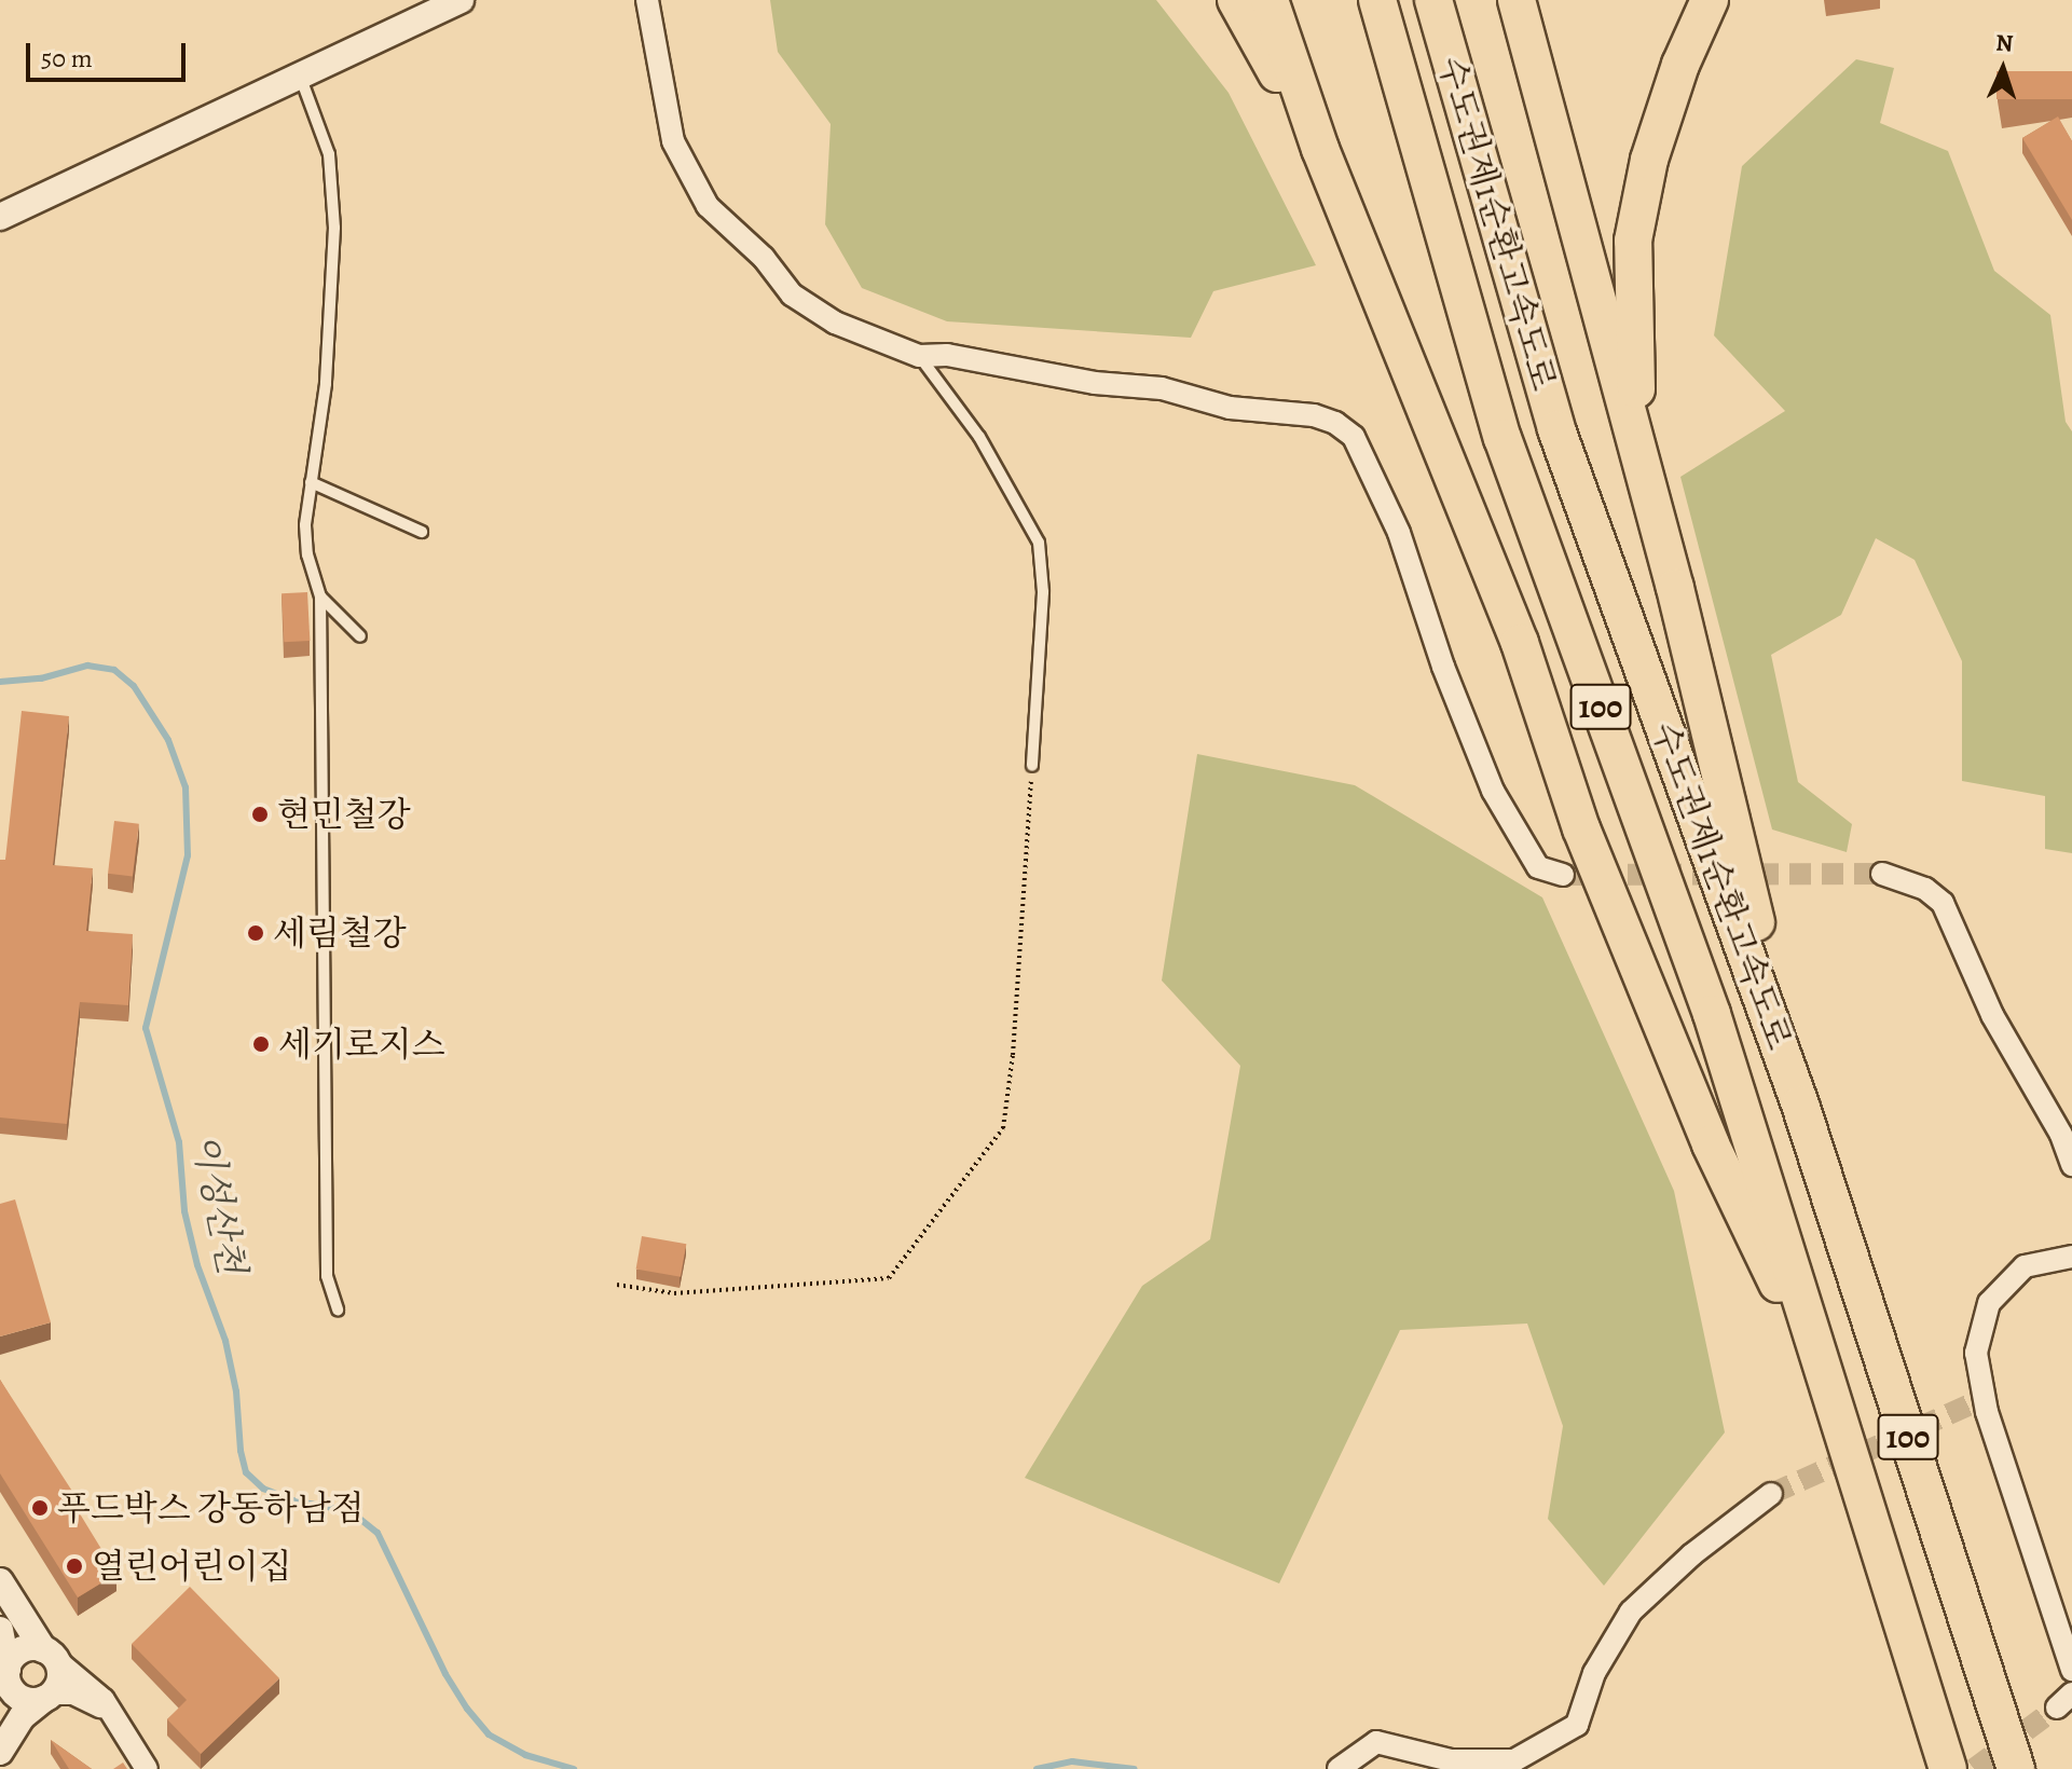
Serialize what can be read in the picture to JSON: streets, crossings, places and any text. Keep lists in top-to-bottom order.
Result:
{
  "streets": {
    "highway": ["수도권제1순환고속도로", "100"]
  },
  "water": ["이성산천"],
  "places": [
    "현민철강",
    "세림철강",
    "세기로지스",
    "푸드박스 강동하남점",
    "열린어린이집"
  ],
  "scale_bar": "50 m",
  "north": "top"
}
